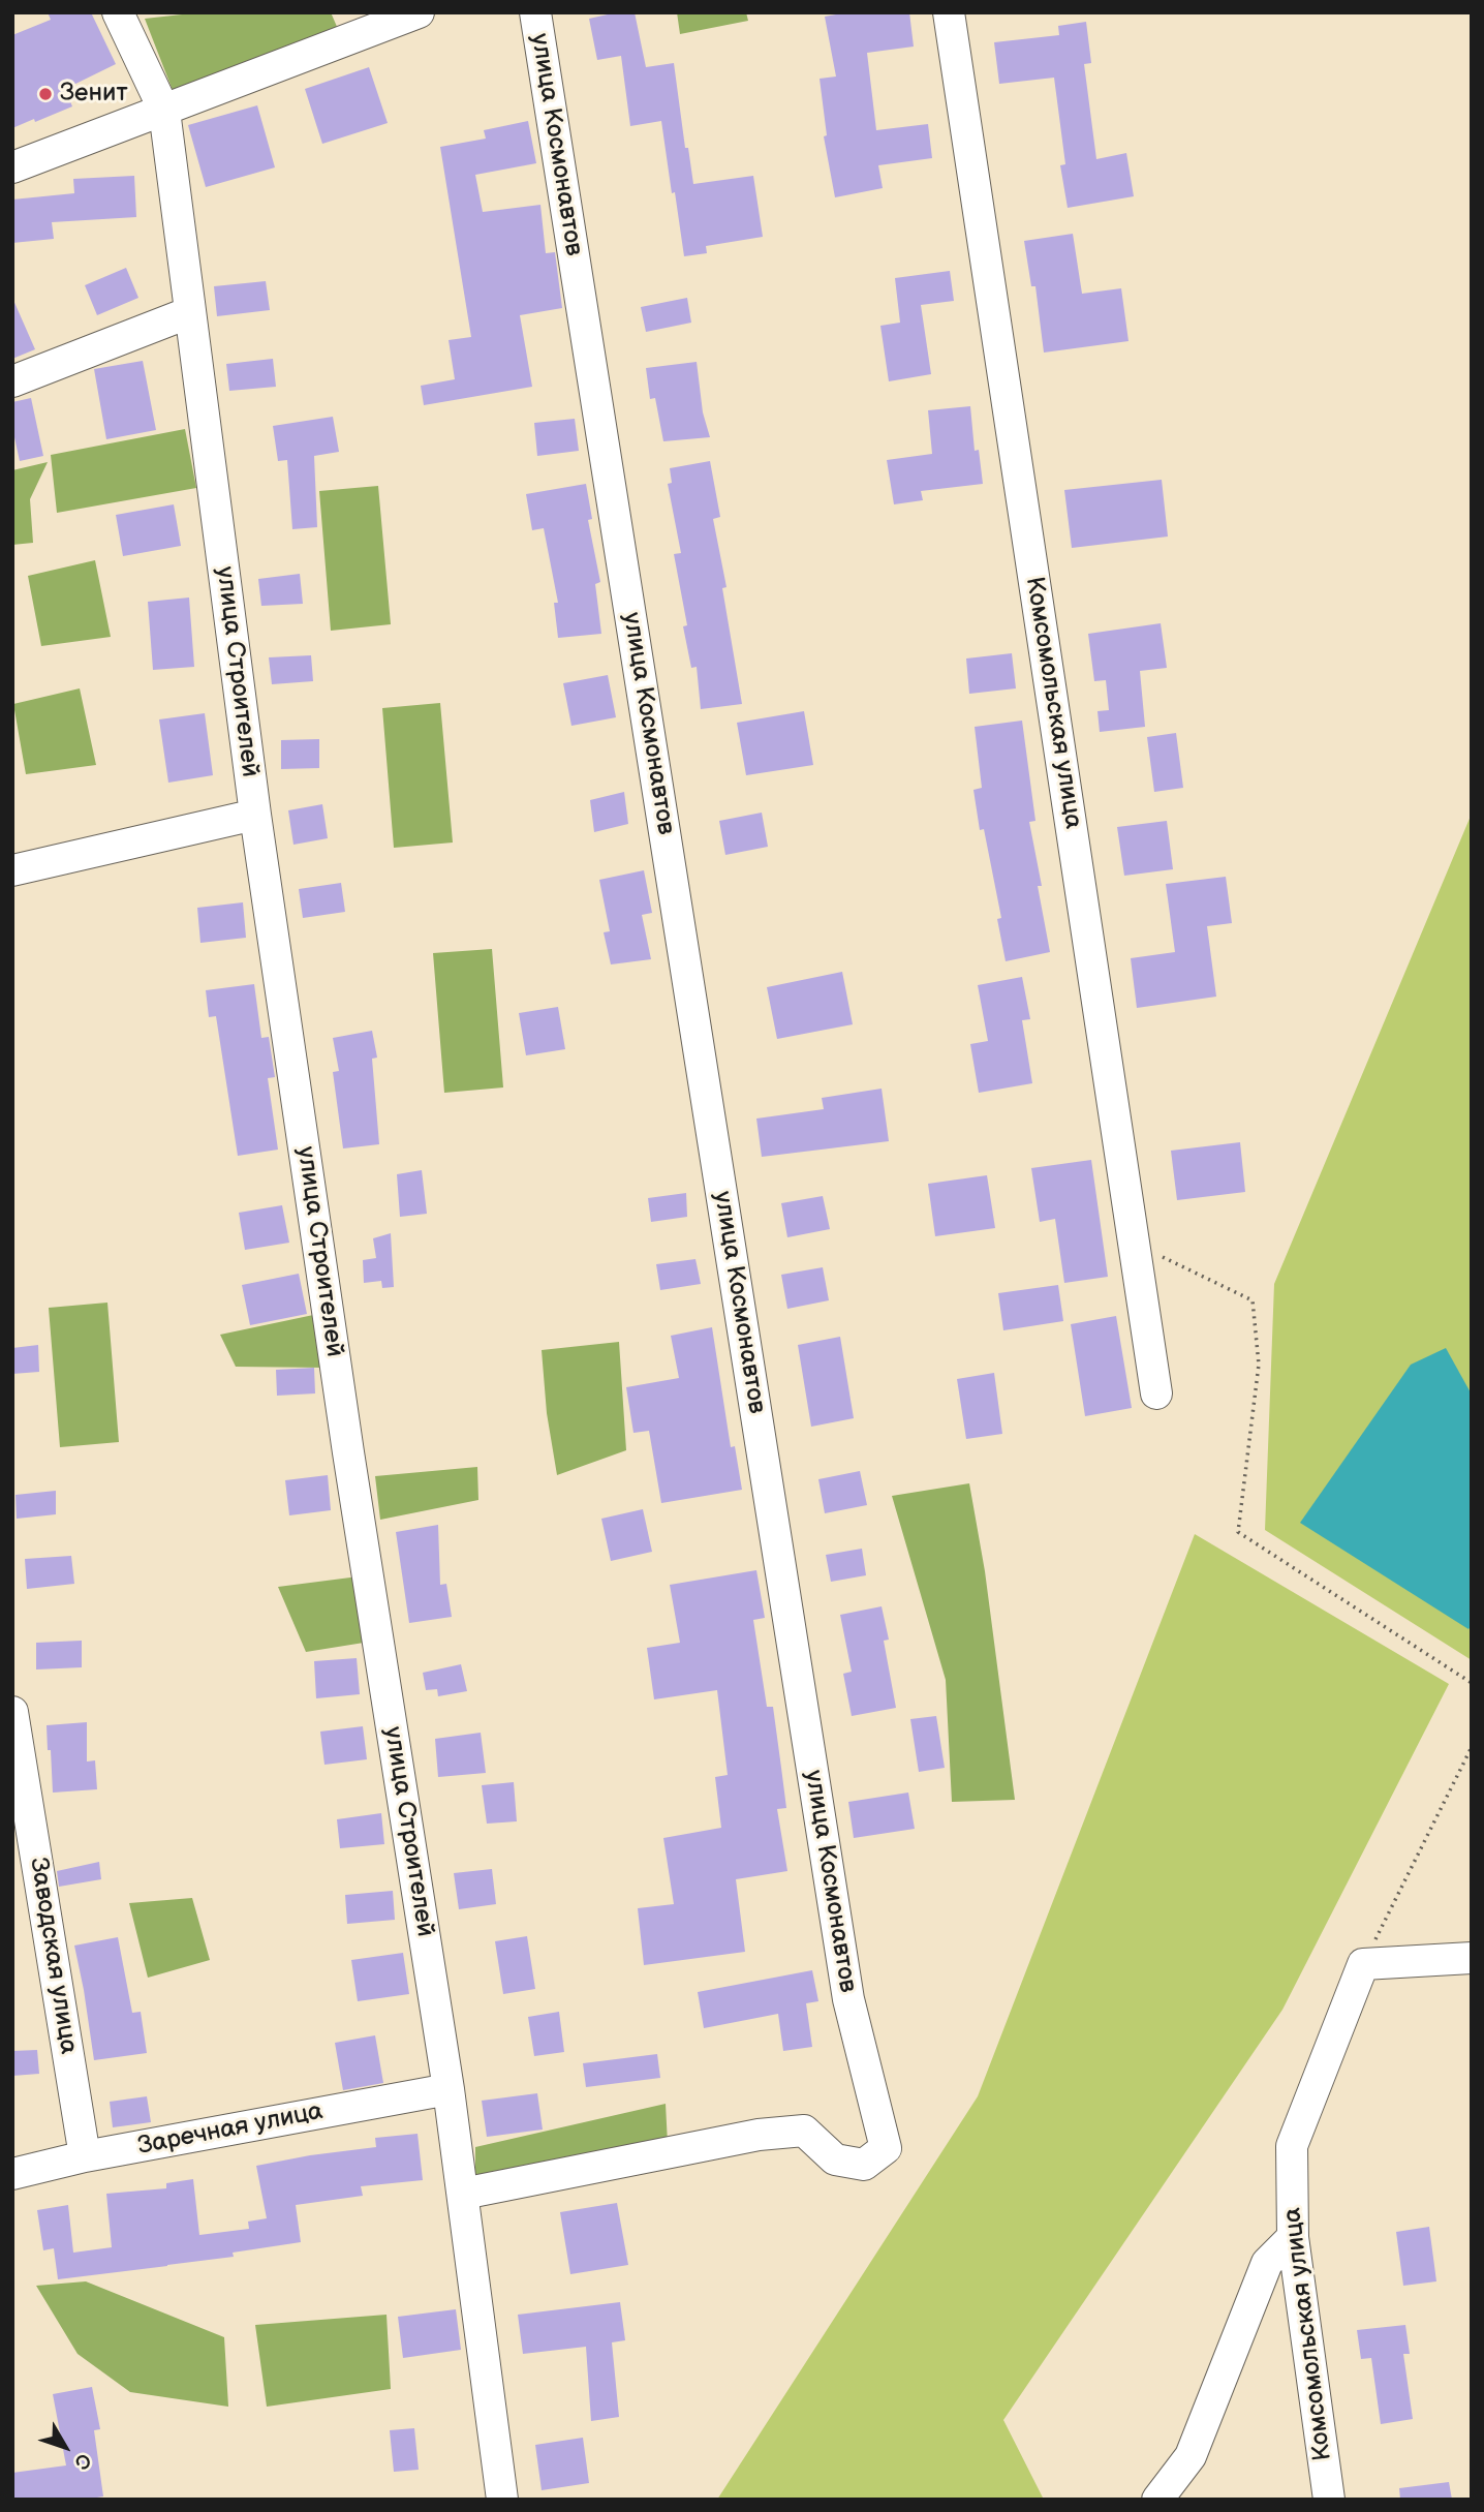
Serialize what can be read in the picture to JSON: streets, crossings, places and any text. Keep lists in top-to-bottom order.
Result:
{
  "streets": {
    "street": [
      "улица Космонавтов",
      "улица Строителей",
      "Комсомольская улица",
      "Заводская улица",
      "Заречная улица"
    ]
  },
  "crossings": [
    ["улица Космонавтов", "улица Строителей"],
    ["улица Строителей", "Заречная улица"],
    ["Заводская улица", "Заречная улица"]
  ],
  "places": ["Зенит"],
  "north": "bottom right"
}
